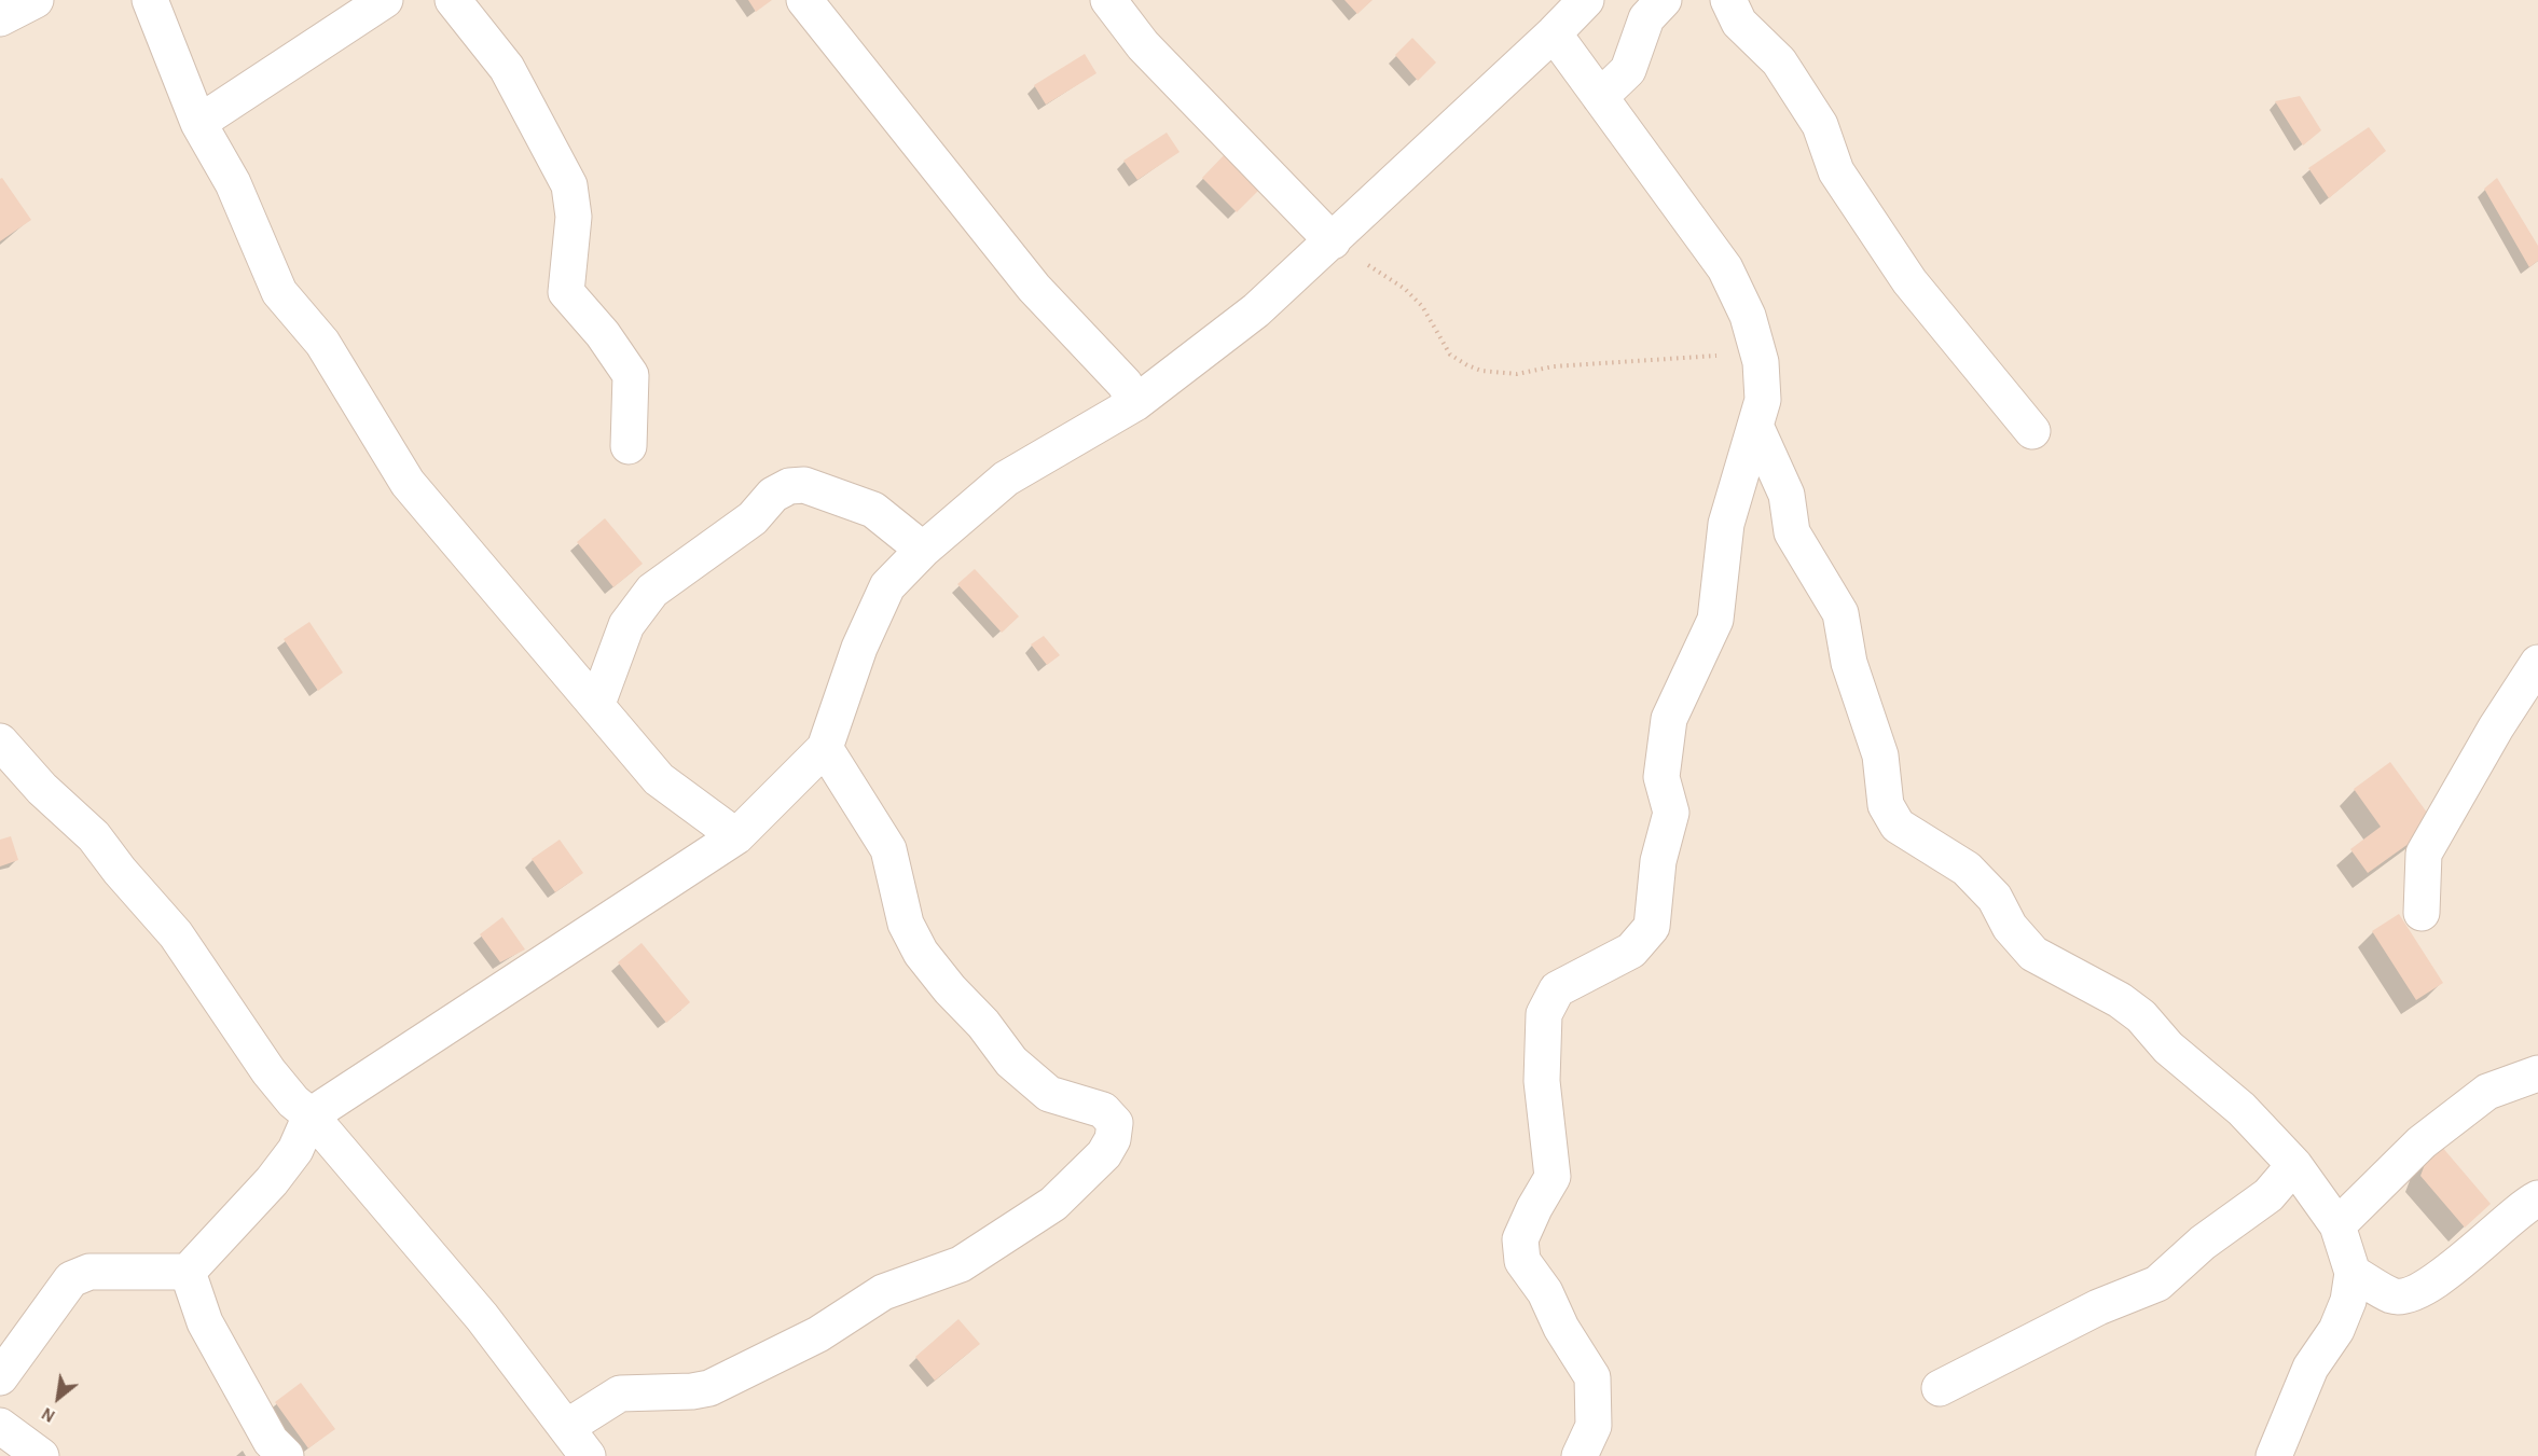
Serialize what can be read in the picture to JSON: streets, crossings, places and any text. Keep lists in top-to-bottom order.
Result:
{
  "north": "bottom left"
}
